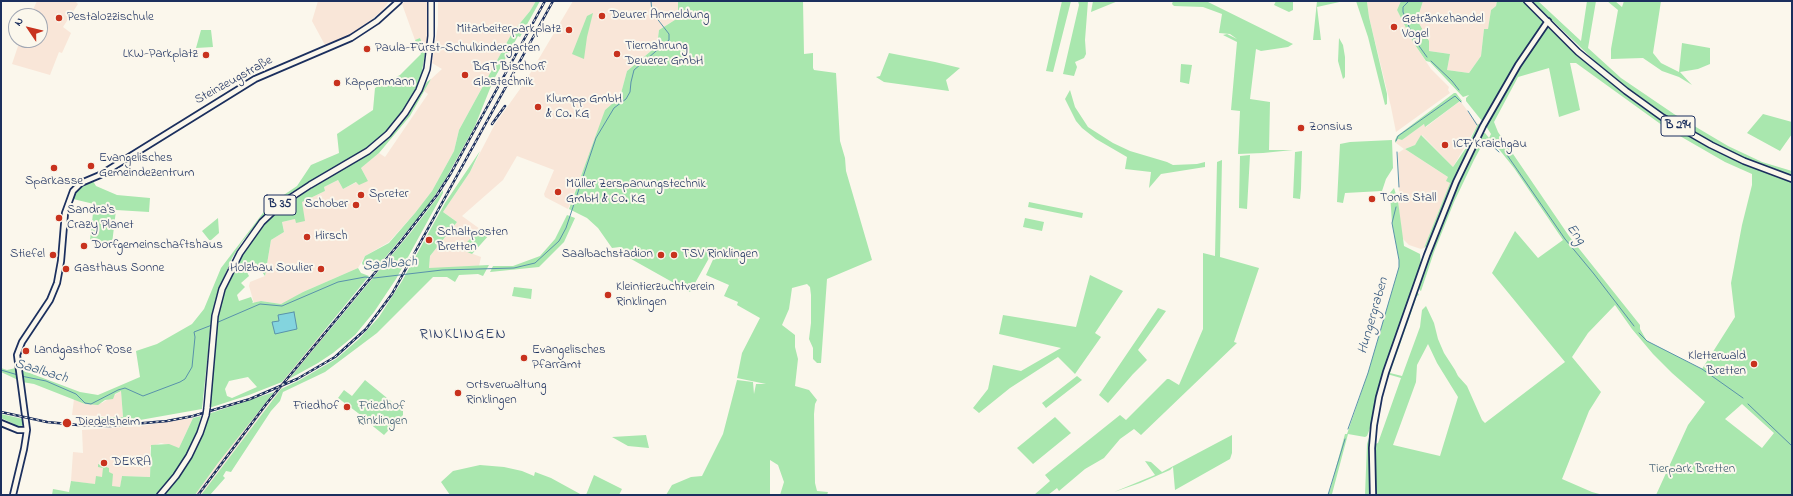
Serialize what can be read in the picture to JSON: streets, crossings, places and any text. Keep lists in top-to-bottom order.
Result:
{
  "streets": {
    "main road": ["B 294", "B 35"],
    "street": ["Steinzeugstraße"]
  },
  "districts": ["RINKLINGEN"],
  "water": ["Eng", "Saalbach", "Hungergraben"],
  "parks": ["Friedhof Rinklingen", "Tierpark Bretten"],
  "places": [
    "Deurer Anmeldung",
    "Pestalozzischule",
    "Getränkehandel Vogel",
    "Mitarbeiterparkplatz",
    "Paula-Fürst-Schulkindergarten",
    "Tiernahrung Deuerer GmbH",
    "LKW-Parkplatz",
    "BGT Bischoff Glastechnik",
    "Kappenmann",
    "Klumpp GmbH & Co. KG",
    "Zonsius",
    "ICF Kraichgau",
    "Evangelisches Gemeindezentrum",
    "Sparkasse",
    "Müller Zerspanungstechnik GmbH & Co. KG",
    "Spreter",
    "Tonis Stall",
    "Schober",
    "Sandra's Crazy Planet",
    "Hirsch",
    "Schaltposten Bretten",
    "Dorfgemeinschaftshaus",
    "Stiefel",
    "Saalbachstadion",
    "TSV Rinklingen",
    "Gasthaus Sonne",
    "Holzbau Soulier",
    "Kleintierzuchtverein Rinklingen",
    "Landgasthof Rose",
    "Evangelisches Pfarramt",
    "Kletterwald Bretten",
    "Ortsverwaltung Rinklingen",
    "Friedhof",
    "Diedelsheim",
    "DEKRA"
  ],
  "north": "top left"
}
